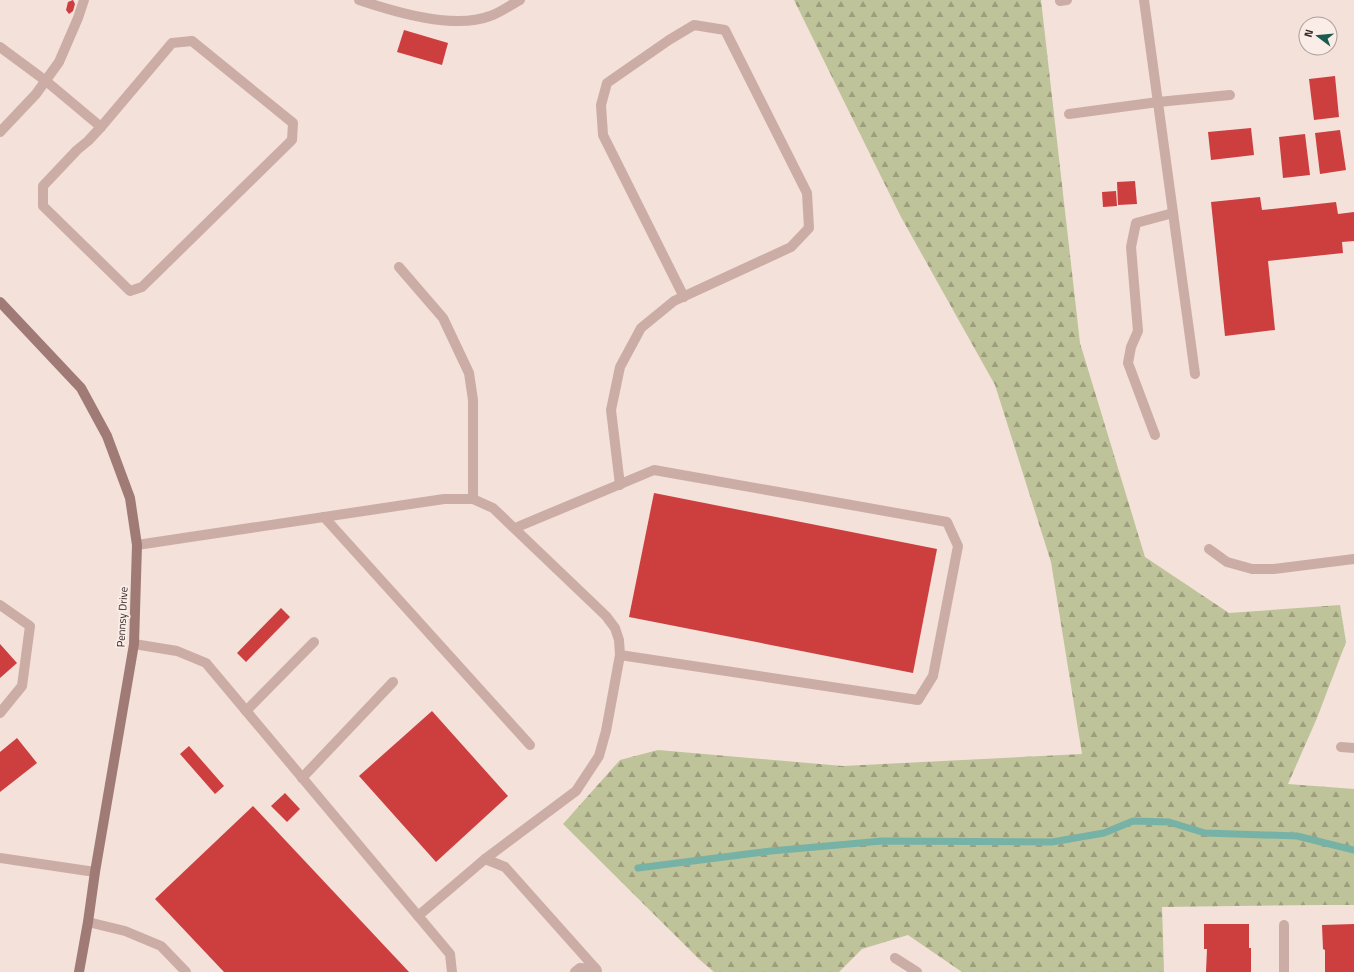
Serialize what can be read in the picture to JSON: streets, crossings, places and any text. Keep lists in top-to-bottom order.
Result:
{
  "streets": {
    "main road": ["Pennsy Drive"]
  },
  "north": "left"
}
